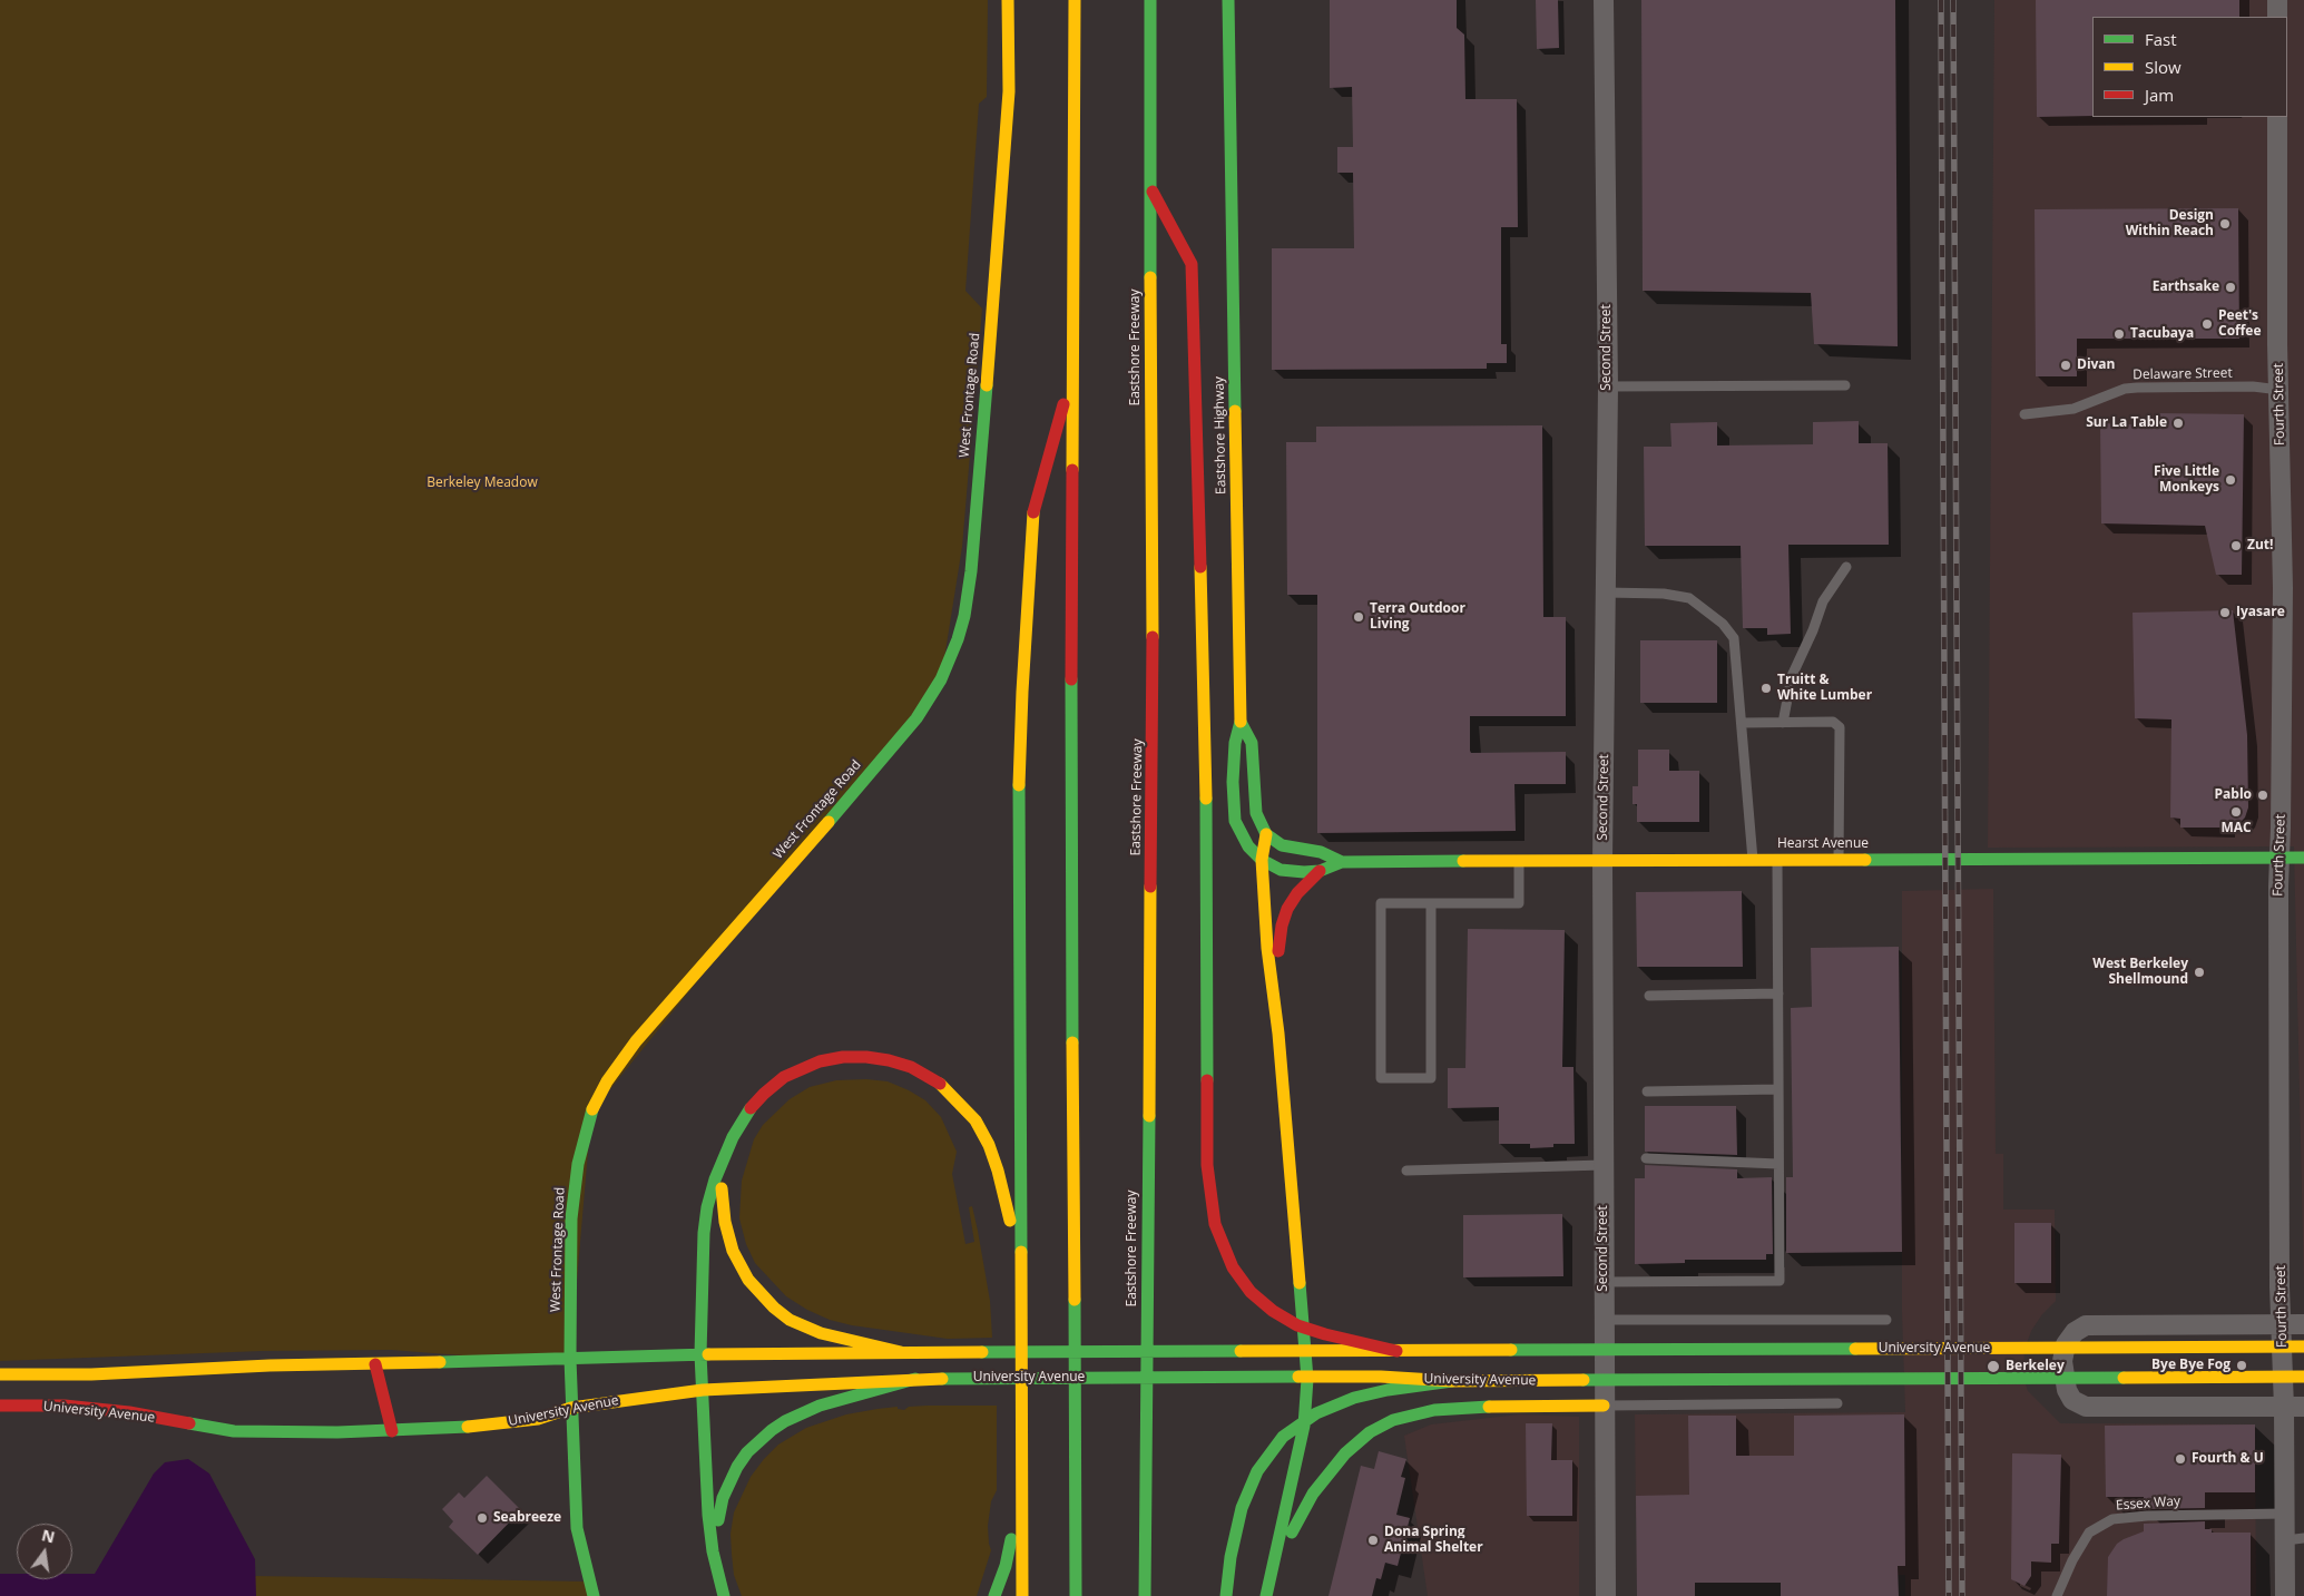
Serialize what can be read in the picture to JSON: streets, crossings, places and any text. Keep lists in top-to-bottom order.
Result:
{
  "streets": {
    "main road": [
      "Eastshore Freeway",
      "West Frontage Road",
      "Eastshore Highway",
      "Hearst Avenue",
      "University Avenue"
    ],
    "street": ["Second Street", "Fourth Street"],
    "lane": ["Delaware Street", "Essex Way"]
  },
  "crossings": [
    ["Second Street", "Hearst Avenue"],
    ["Delaware Street", "Fourth Street"],
    ["West Frontage Road", "University Avenue"],
    ["Fourth Street", "Hearst Avenue"],
    ["Fourth Street", "Essex Way"],
    ["Eastshore Highway", "Hearst Avenue"]
  ],
  "parks": ["Berkeley Meadow"],
  "places": [
    "Design Within Reach",
    "Earthsake",
    "Peet's Coffee",
    "Tacubaya",
    "Divan",
    "Sur La Table",
    "Five Little Monkeys",
    "Zut!",
    "Iyasare",
    "Terra Outdoor Living",
    "Truitt & White Lumber",
    "Pablo",
    "MAC",
    "West Berkeley Shellmound",
    "Bye Bye Fog",
    "Berkeley",
    "Fourth & U",
    "Seabreeze",
    "Dona Spring Animal Shelter"
  ],
  "legend": ["Fast", "Slow", "Jam"],
  "north": "top"
}
